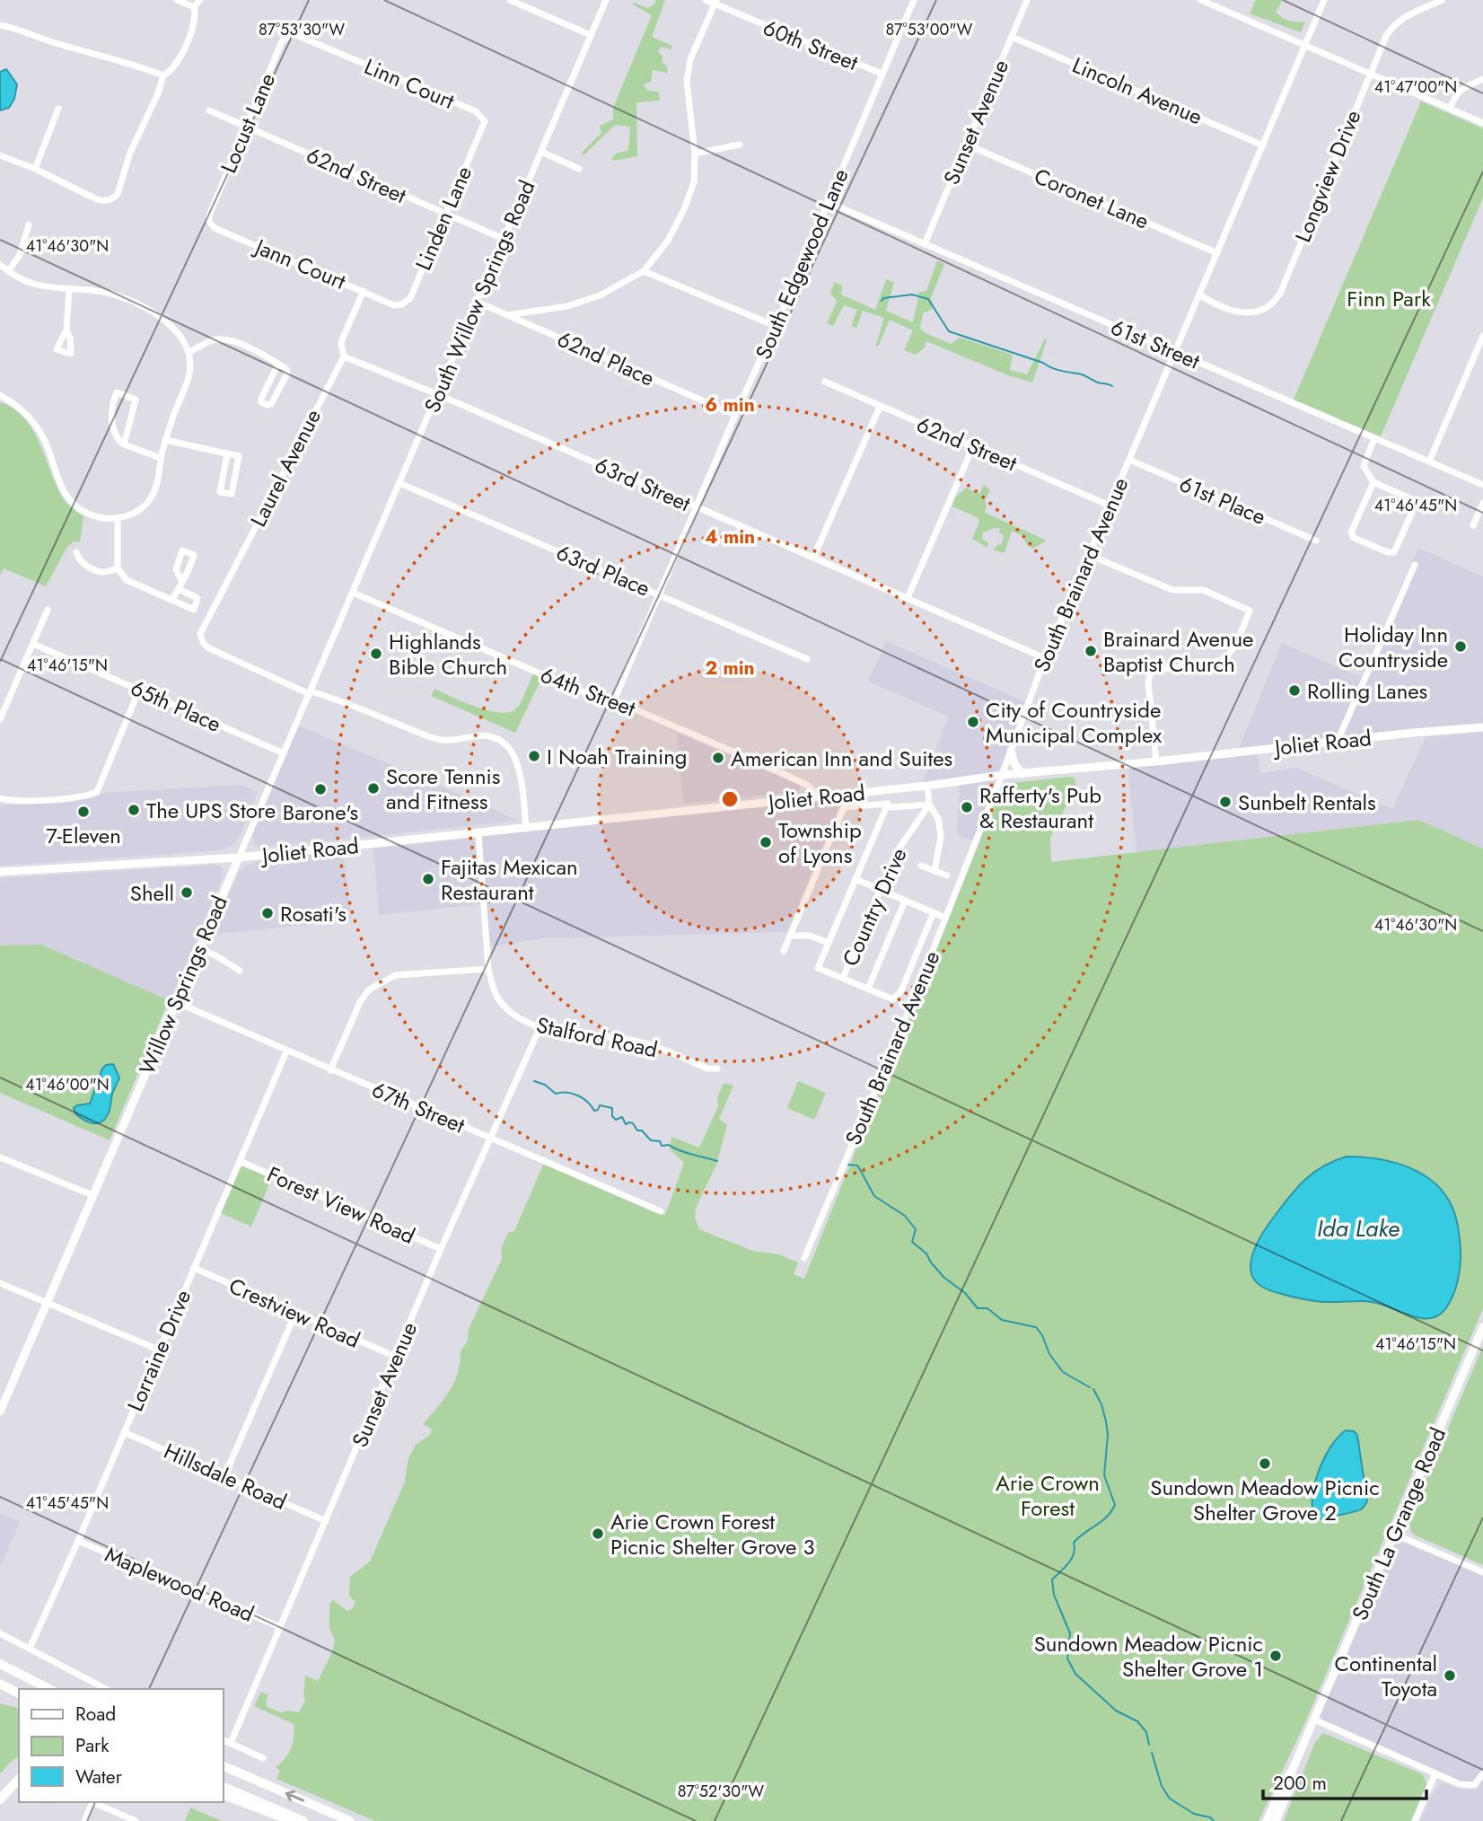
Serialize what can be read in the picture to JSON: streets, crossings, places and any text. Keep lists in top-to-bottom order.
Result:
{
  "streets": {
    "main road": ["Joliet Road", "Willow Springs Road", "South La Grange Road"],
    "street": [
      "60th Street",
      "Linn Court",
      "Lincoln Avenue",
      "Sunset Avenue",
      "Locust Lane",
      "62nd Street",
      "Longview Drive",
      "Coronet Lane",
      "Linden Lane",
      "Jann Court",
      "South Edgewood Lane",
      "South Willow Springs Road",
      "61st Street",
      "62nd Place",
      "Laurel Avenue",
      "63rd Street",
      "61st Place",
      "63rd Place",
      "South Brainard Avenue",
      "64th Street",
      "65th Place",
      "Country Drive",
      "Stalford Road",
      "67th Street",
      "Forest View Road",
      "Crestview Road",
      "Lorraine Drive",
      "Hillsdale Road",
      "Maplewood Road"
    ]
  },
  "crossings": [
    ["60th Street", "South Edgewood Lane"],
    ["Linn Court", "Locust Lane"],
    ["Linn Court", "Linden Lane"],
    ["Lincoln Avenue", "Sunset Avenue"],
    ["Lincoln Avenue", "South Brainard Avenue"],
    ["Sunset Avenue", "Coronet Lane"],
    ["Sunset Avenue", "61st Street"],
    ["Sunset Avenue", "Stalford Road"],
    ["Sunset Avenue", "67th Street"],
    ["Sunset Avenue", "Forest View Road"],
    ["Sunset Avenue", "Crestview Road"],
    ["Sunset Avenue", "Hillsdale Road"],
    ["Sunset Avenue", "Maplewood Road"],
    ["Locust Lane", "62nd Street"],
    ["Locust Lane", "Jann Court"],
    ["62nd Street", "Linden Lane"],
    ["62nd Street", "South Willow Springs Road"],
    ["62nd Street", "South Brainard Avenue"],
    ["Longview Drive", "South Brainard Avenue"],
    ["Coronet Lane", "South Brainard Avenue"],
    ["Linden Lane", "Jann Court"],
    ["Jann Court", "Laurel Avenue"],
    ["South Edgewood Lane", "61st Street"],
    ["South Edgewood Lane", "62nd Place"],
    ["South Edgewood Lane", "63rd Street"],
    ["South Edgewood Lane", "63rd Place"],
    ["South Edgewood Lane", "64th Street"],
    ["South Willow Springs Road", "62nd Place"],
    ["South Willow Springs Road", "63rd Street"],
    ["South Willow Springs Road", "63rd Place"],
    ["South Willow Springs Road", "64th Street"],
    ["South Willow Springs Road", "Willow Springs Road"],
    ["61st Street", "South Brainard Avenue"],
    ["Laurel Avenue", "63rd Street"],
    ["Laurel Avenue", "Willow Springs Road"],
    ["63rd Street", "South Brainard Avenue"],
    ["61st Place", "South Brainard Avenue"],
    ["South Brainard Avenue", "Joliet Road"],
    ["64th Street", "Joliet Road"],
    ["64th Street", "Willow Springs Road"],
    ["65th Place", "Willow Springs Road"],
    ["Joliet Road", "Willow Springs Road"],
    ["Joliet Road", "Stalford Road"],
    ["Willow Springs Road", "67th Street"],
    ["67th Street", "Lorraine Drive"],
    ["Forest View Road", "Lorraine Drive"],
    ["Crestview Road", "Lorraine Drive"],
    ["Lorraine Drive", "Hillsdale Road"],
    ["Lorraine Drive", "Maplewood Road"]
  ],
  "water": ["Ida Lake"],
  "parks": ["Finn Park", "Arie Crown Forest"],
  "places": [
    "Holiday Inn Countryside",
    "Brainard Avenue Baptist Church",
    "Highlands Bible Church",
    "Rolling Lanes",
    "City of Countryside Municipal Complex",
    "I Noah Training",
    "American Inn and Suites",
    "Score Tennis and Fitness",
    "Barone's",
    "Sunbelt Rentals",
    "Rafferty's Pub & Restaurant",
    "The UPS Store",
    "7-Eleven",
    "Township of Lyons",
    "Fajitas Mexican Restaurant",
    "Shell",
    "Rosati's",
    "Sundown Meadow Picnic Shelter Grove 2",
    "Arie Crown Forest Picnic Shelter Grove 3",
    "Sundown Meadow Picnic Shelter Grove 1",
    "Continental Toyota"
  ],
  "legend": ["Road", "Park", "Water"],
  "scale_bar": "200 m",
  "coordinates": [
    "87°53'30\"W",
    "87°53'00\"W",
    "41°47'00\"N",
    "41°46'30\"N",
    "41°46'45\"N",
    "41°46'15\"N",
    "41°46'00\"N",
    "41°45'45\"N",
    "87°52'30\"W"
  ],
  "rings": ["6 min", "4 min", "2 min"]
}
